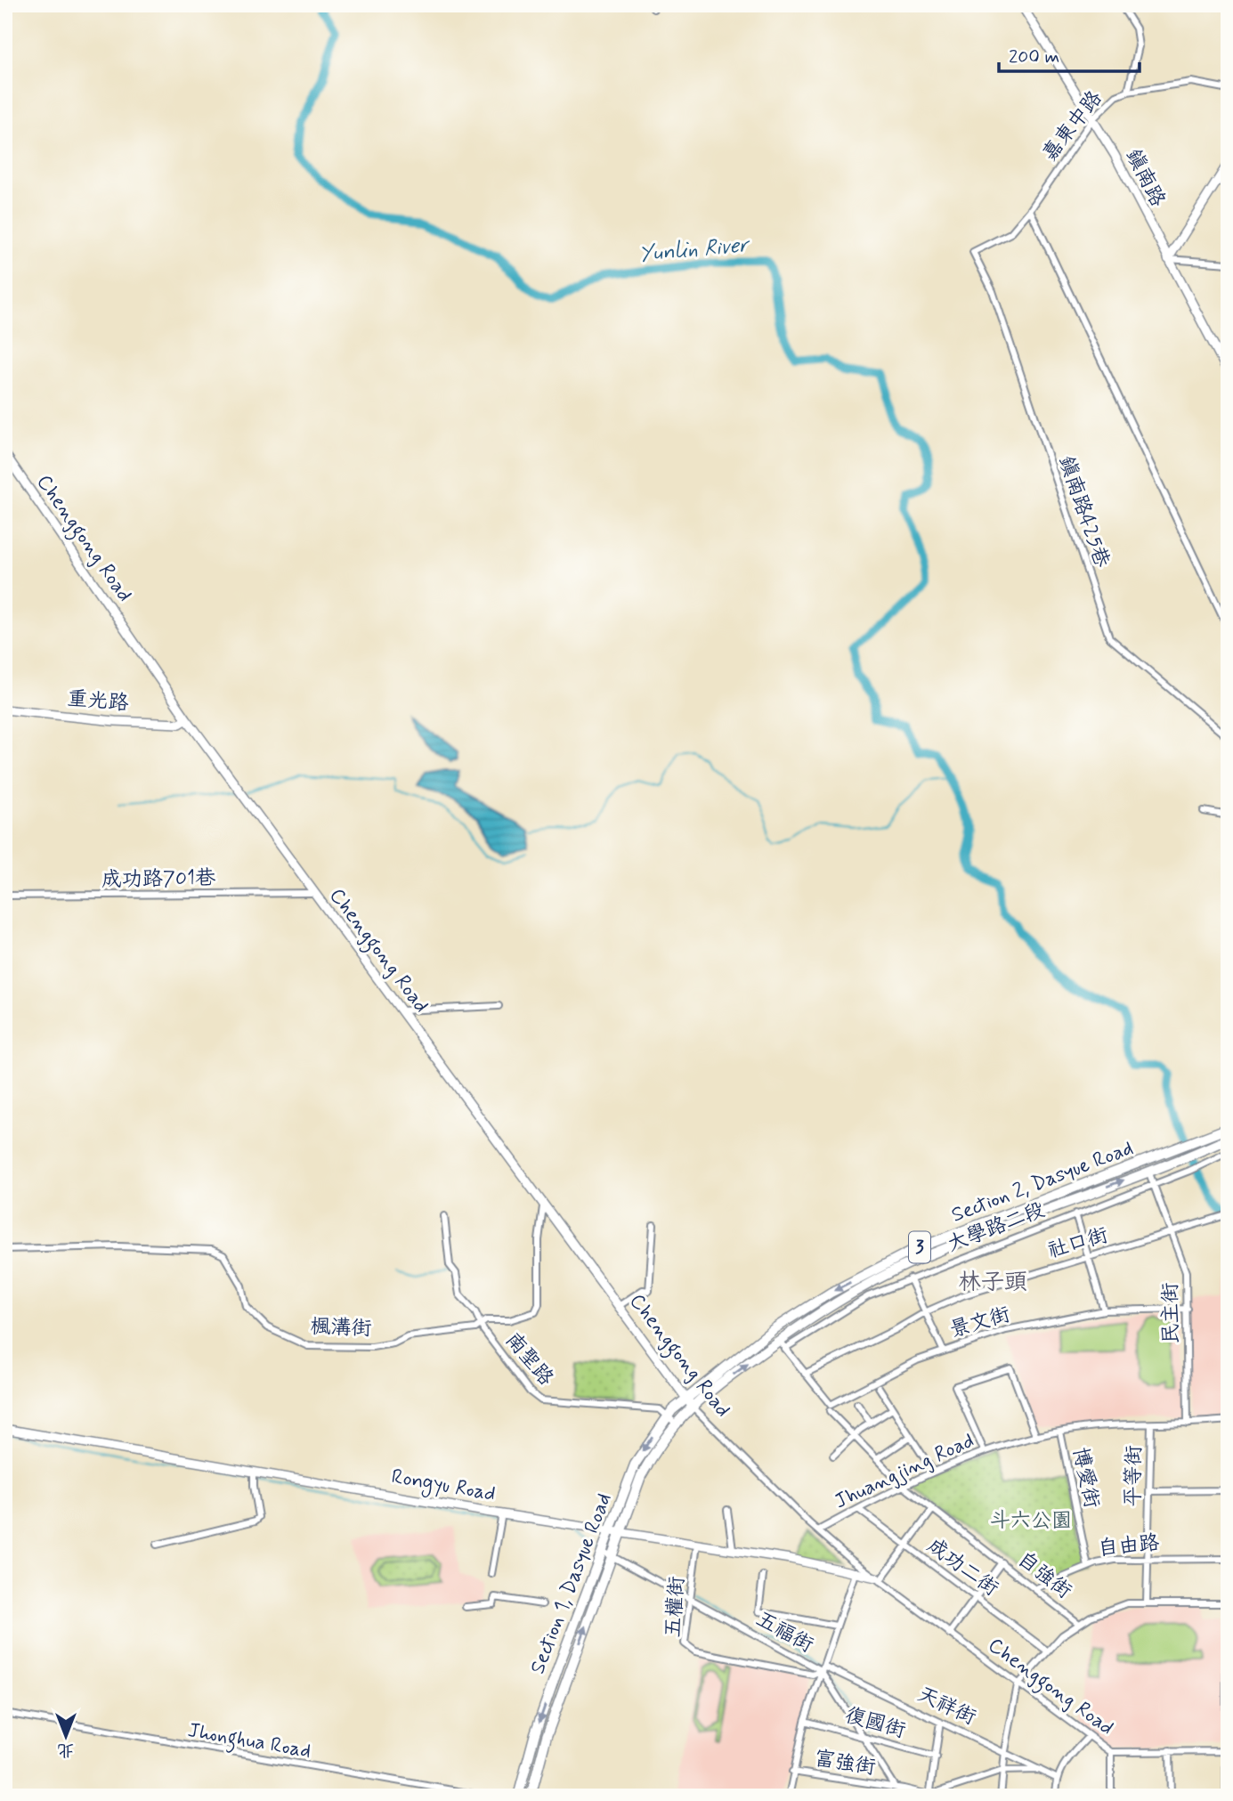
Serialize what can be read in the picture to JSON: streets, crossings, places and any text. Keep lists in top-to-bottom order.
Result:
{
  "streets": {
    "main road": [
      "鎮南路",
      "Chenggong Road",
      "重光路",
      "Section 2, Dasyue Road",
      "3",
      "Rongyu Road",
      "Section 1, Dasyue Road"
    ],
    "street": [
      "嘉東中路",
      "鎮南路425巷",
      "成功路701巷",
      "大學路二段",
      "社口街",
      "民主街",
      "景文街",
      "楓溝街",
      "南聖路",
      "Jhuangjing Road",
      "平等街",
      "博愛街",
      "自由路",
      "成功二街",
      "自強街",
      "五權街",
      "五福街",
      "天祥街",
      "復國街",
      "Jhonghua Road",
      "富強街"
    ]
  },
  "crossings": [
    ["嘉東中路", "鎮南路"],
    ["嘉東中路", "鎮南路425巷"],
    ["Chenggong Road", "重光路"],
    ["Chenggong Road", "成功路701巷"],
    ["Chenggong Road", "Section 2, Dasyue Road"],
    ["Chenggong Road", "楓溝街"],
    ["Chenggong Road", "Jhuangjing Road"],
    ["Chenggong Road", "Rongyu Road"],
    ["Chenggong Road", "Section 1, Dasyue Road"],
    ["Section 2, Dasyue Road", "大學路二段"],
    ["Section 2, Dasyue Road", "民主街"],
    ["Section 2, Dasyue Road", "自強街"],
    ["Section 2, Dasyue Road", "Section 1, Dasyue Road"],
    ["大學路二段", "民主街"],
    ["大學路二段", "自強街"],
    ["社口街", "民主街"],
    ["社口街", "自強街"],
    ["民主街", "景文街"],
    ["民主街", "Jhuangjing Road"],
    ["景文街", "自強街"],
    ["楓溝街", "南聖路"],
    ["南聖路", "Section 1, Dasyue Road"],
    ["Jhuangjing Road", "平等街"],
    ["Jhuangjing Road", "博愛街"],
    ["Jhuangjing Road", "成功二街"],
    ["Jhuangjing Road", "自強街"],
    ["平等街", "自由路"],
    ["博愛街", "自由路"],
    ["Rongyu Road", "Section 1, Dasyue Road"],
    ["Rongyu Road", "五權街"],
    ["自由路", "自強街"],
    ["Section 1, Dasyue Road", "五福街"],
    ["五權街", "五福街"],
    ["五權街", "天祥街"],
    ["五福街", "天祥街"],
    ["五福街", "復國街"],
    ["五福街", "富強街"]
  ],
  "districts": ["林子頭"],
  "water": ["Yunlin River"],
  "parks": ["斗六公園"],
  "scale_bar": "200 m",
  "north": "bottom"
}
